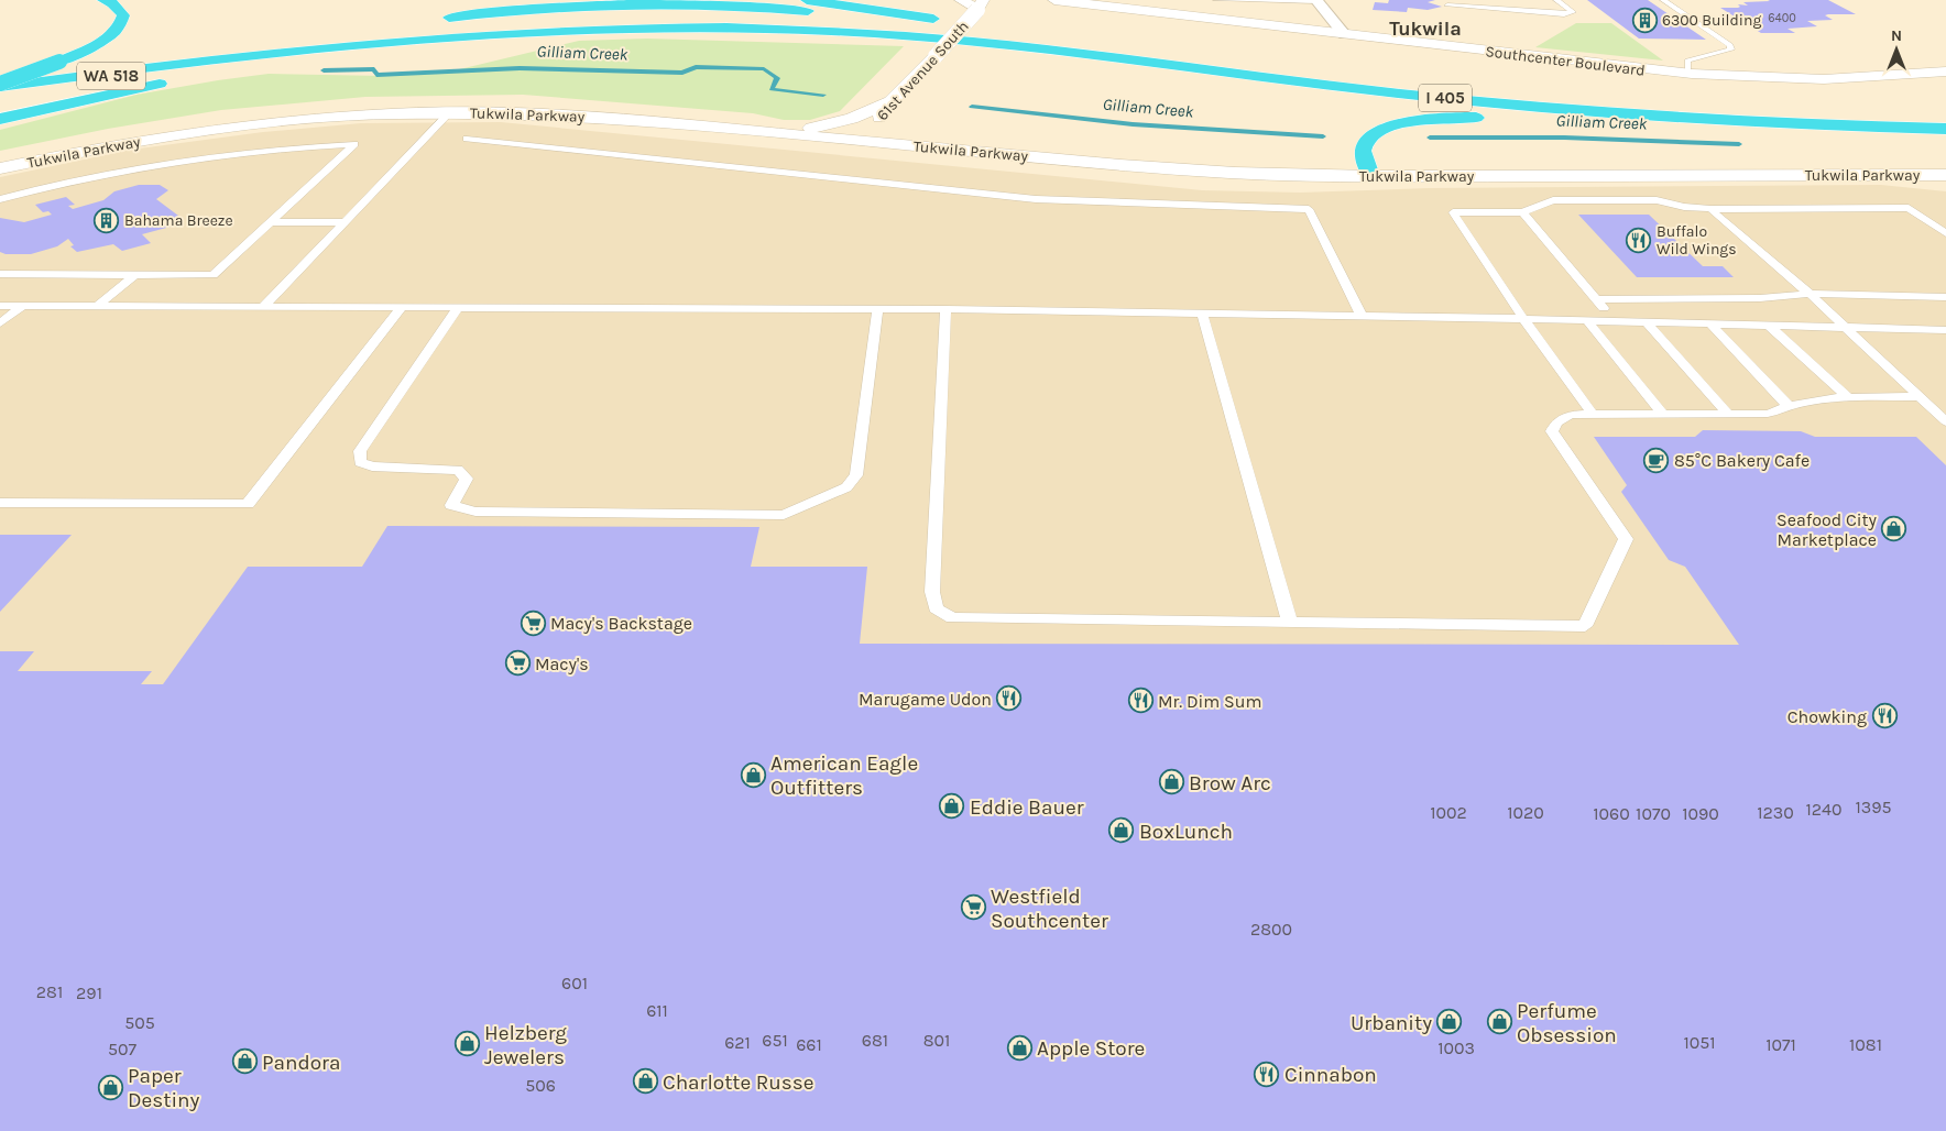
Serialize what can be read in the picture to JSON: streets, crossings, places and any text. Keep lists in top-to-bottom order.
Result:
{
  "streets": {
    "highway": ["WA 518", "I 405"],
    "main road": ["Southcenter Boulevard", "61st Avenue South", "Tukwila Parkway"]
  },
  "crossings": [
    ["61st Avenue South", "Tukwila Parkway"],
    ["WA 518", "I 405"]
  ],
  "districts": ["Tukwila"],
  "water": ["Gilliam Creek"],
  "places": {
    "building": ["6300 Building", "Bahama Breeze"],
    "restaurant": [
      "Buffalo Wild Wings",
      "Marugame Udon",
      "Mr. Dim Sum",
      "Chowking",
      "Cinnabon"
    ],
    "cafe": ["85°C Bakery Cafe"],
    "shop": [
      "Seafood City Marketplace",
      "American Eagle Outfitters",
      "Brow Arc",
      "Eddie Bauer",
      "BoxLunch",
      "Urbanity",
      "Perfume Obsession",
      "Helzberg Jewelers",
      "Apple Store",
      "Pandora",
      "Charlotte Russe",
      "Paper Destiny"
    ],
    "supermarket": ["Macy's Backstage", "Macy's", "Westfield Southcenter"]
  },
  "house_numbers": [
    "6400",
    "1395",
    "1240",
    "1002",
    "1020",
    "1230",
    "1060",
    "1070",
    "1090",
    "2800",
    "601",
    "281",
    "291",
    "611",
    "505",
    "651",
    "681",
    "801",
    "621",
    "1051",
    "661",
    "1071",
    "1081",
    "1003",
    "507",
    "506"
  ],
  "north": "top"
}
